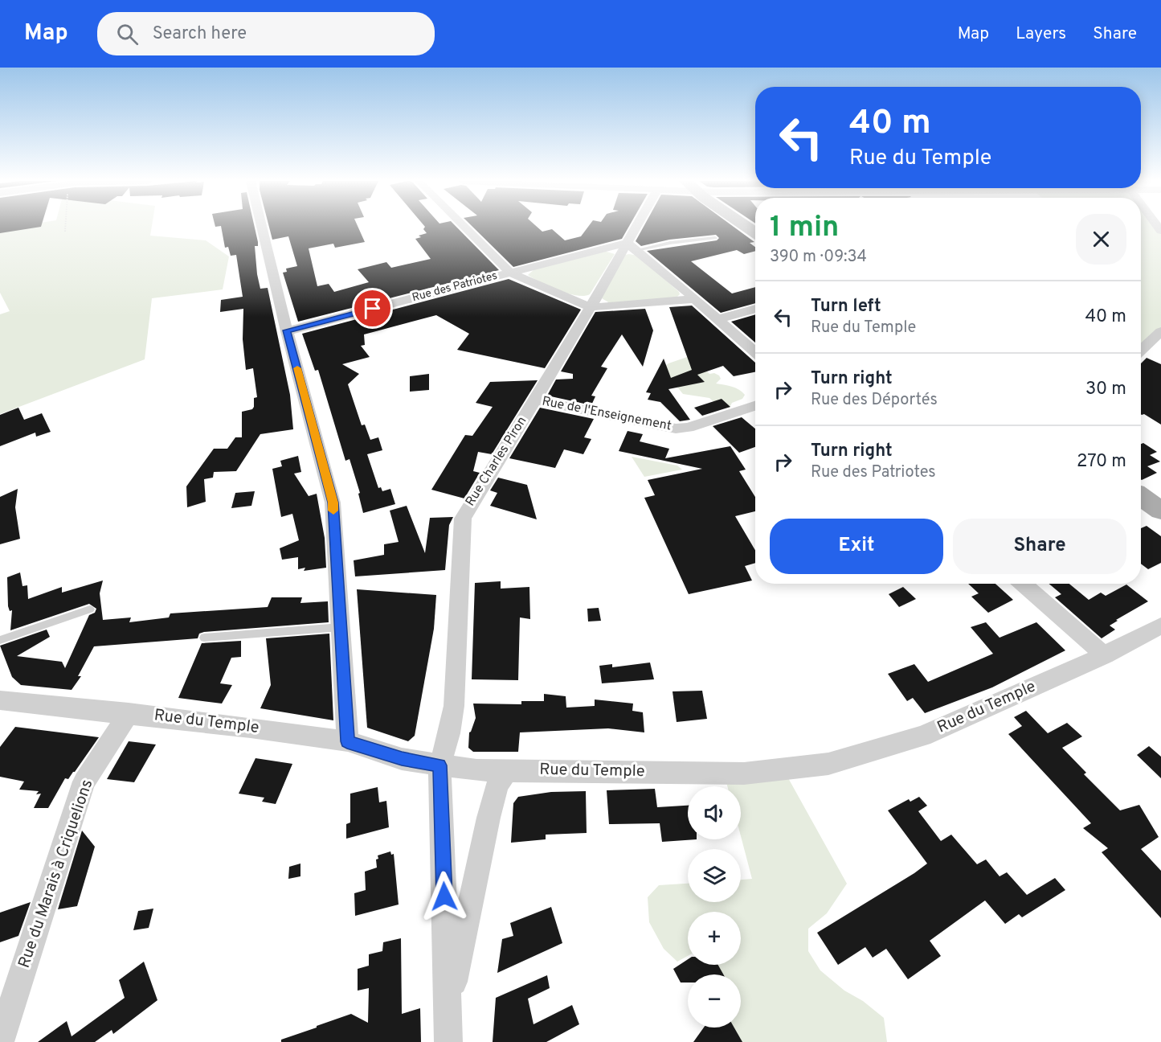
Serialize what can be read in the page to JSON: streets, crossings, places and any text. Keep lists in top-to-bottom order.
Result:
{
  "streets": {
    "street": [
      "Rue des Patriotes",
      "Rue de l'Enseignement",
      "Rue Charles Piron",
      "Rue du Temple",
      "Rue du Marais à Criquelions"
    ]
  },
  "crossings": [
    ["Rue des Patriotes", "Rue Charles Piron"],
    ["Rue de l'Enseignement", "Rue Charles Piron"],
    ["Rue Charles Piron", "Rue du Temple"],
    ["Rue du Temple", "Rue du Marais à Criquelions"]
  ],
  "page": {
    "header": "Map",
    "search": "Search here",
    "nav": ["Map", "Layers", "Share"],
    "turn": ["40 m", "Rue du Temple"],
    "heading": ["1 min", "390 m · 09:34"],
    "list": [
      {
        "name": "Turn left",
        "note": "Rue du Temple",
        "value": "40 m"
      },
      {
        "name": "Turn right",
        "note": "Rue des Déportés",
        "value": "30 m"
      },
      {
        "name": "Turn right",
        "note": "Rue des Patriotes",
        "value": "270 m"
      }
    ],
    "buttons": ["Exit", "Share"],
    "map_buttons": ["+", "−"]
  }
}
